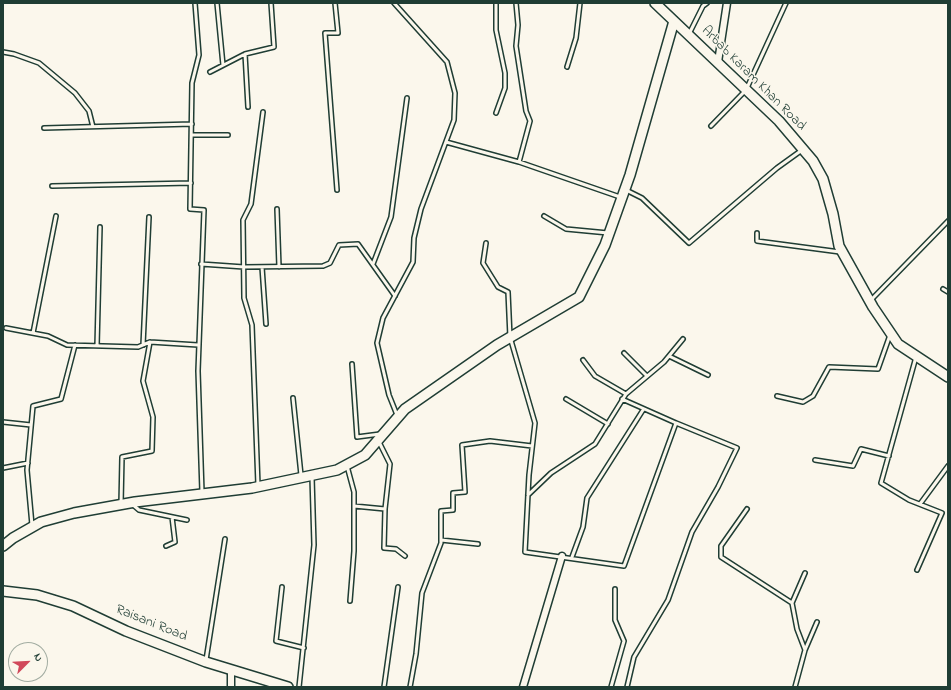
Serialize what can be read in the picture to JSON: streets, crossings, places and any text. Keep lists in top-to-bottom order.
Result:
{
  "streets": {
    "street": ["Arbab Karam Khan Road", "Raisani Road"]
  },
  "north": "top right"
}
